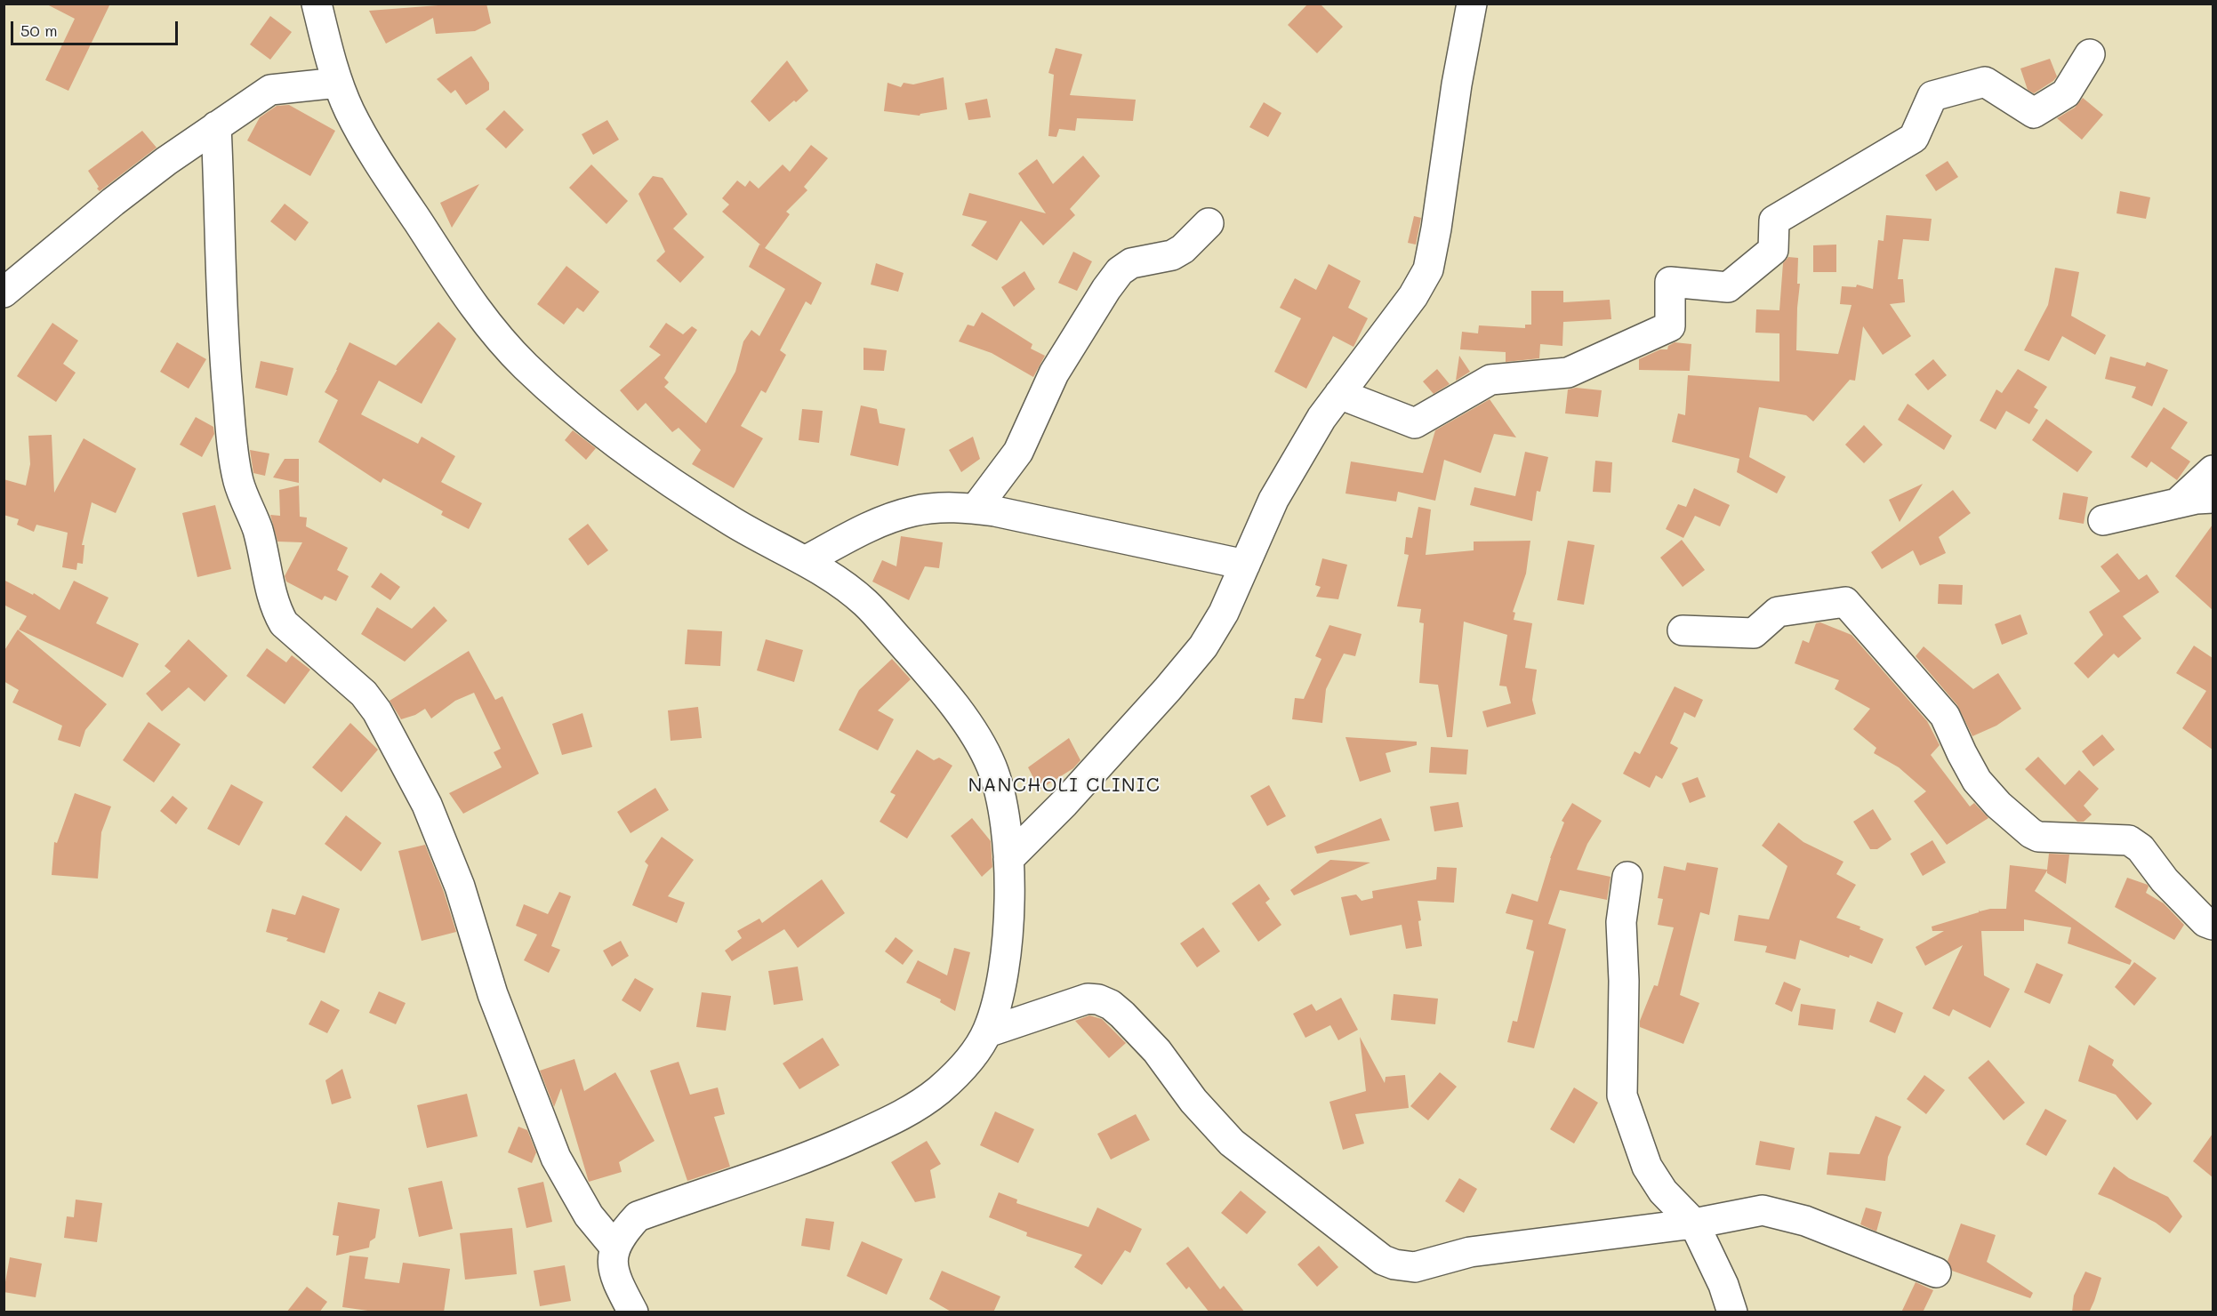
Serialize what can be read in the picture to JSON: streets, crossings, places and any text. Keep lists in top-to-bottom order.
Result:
{
  "districts": ["NANCHOLI CLINIC"],
  "scale_bar": "50 m"
}
